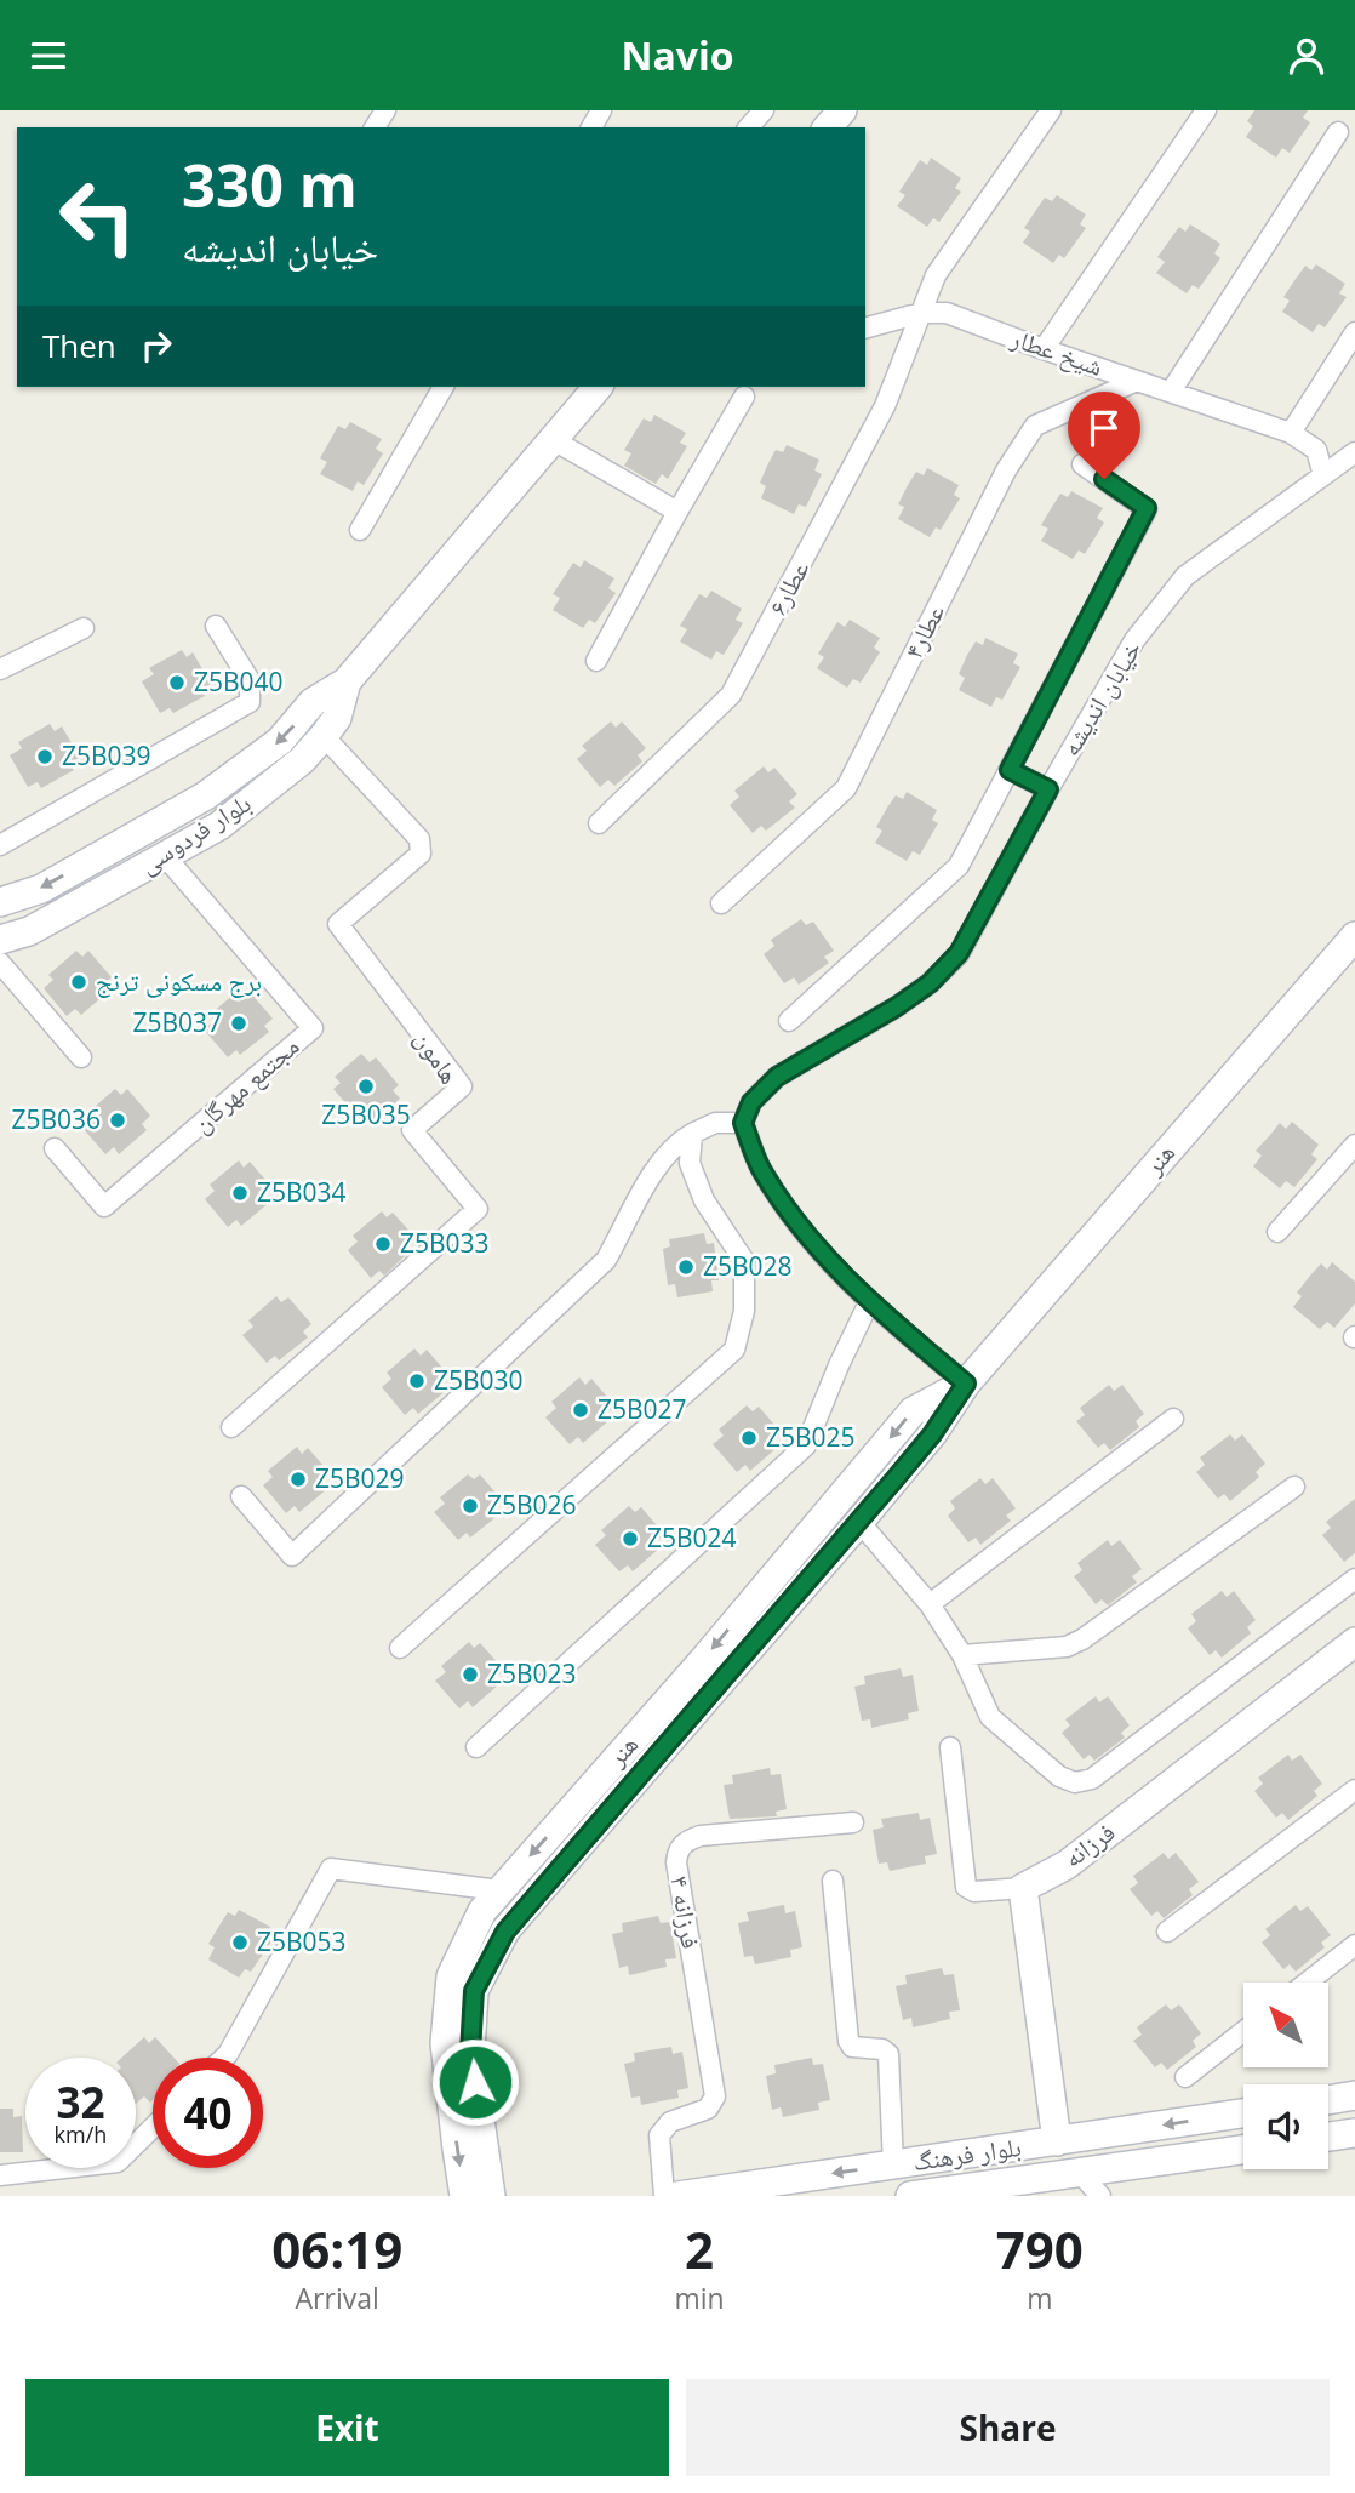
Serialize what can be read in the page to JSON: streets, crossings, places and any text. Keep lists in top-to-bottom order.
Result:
{
  "streets": {
    "street": [
      "شیخ عطار",
      "عطار۶",
      "عطار۴",
      "خیابان اندیشه",
      "بلوار فردوسی",
      "هامون",
      "مجتمع مهرگان",
      "هنر",
      "فرزانه",
      "فرزانه ۴",
      "بلوار فرهنگ"
    ]
  },
  "crossings": [
    ["شیخ عطار", "عطار۶"],
    ["شیخ عطار", "عطار۴"],
    ["شیخ عطار", "خیابان اندیشه"],
    ["بلوار فردوسی", "هامون"],
    ["بلوار فردوسی", "مجتمع مهرگان"]
  ],
  "places": [
    "Z5B040",
    "Z5B039",
    "برج مسکونی ترنج",
    "Z5B037",
    "Z5B035",
    "Z5B036",
    "Z5B034",
    "Z5B033",
    "Z5B028",
    "Z5B030",
    "Z5B027",
    "Z5B025",
    "Z5B029",
    "Z5B026",
    "Z5B024",
    "Z5B023",
    "Z5B053"
  ],
  "north": "top left",
  "page": {
    "header": "Navio",
    "turn": ["330 m", "خیابان اندیشه"],
    "then": "Then",
    "speed": "32 km/h",
    "limit": "40",
    "eta": [
      "06:19",
      "Arrival",
      "2",
      "min",
      "790",
      "m"
    ],
    "buttons": ["Exit", "Share"]
  }
}
